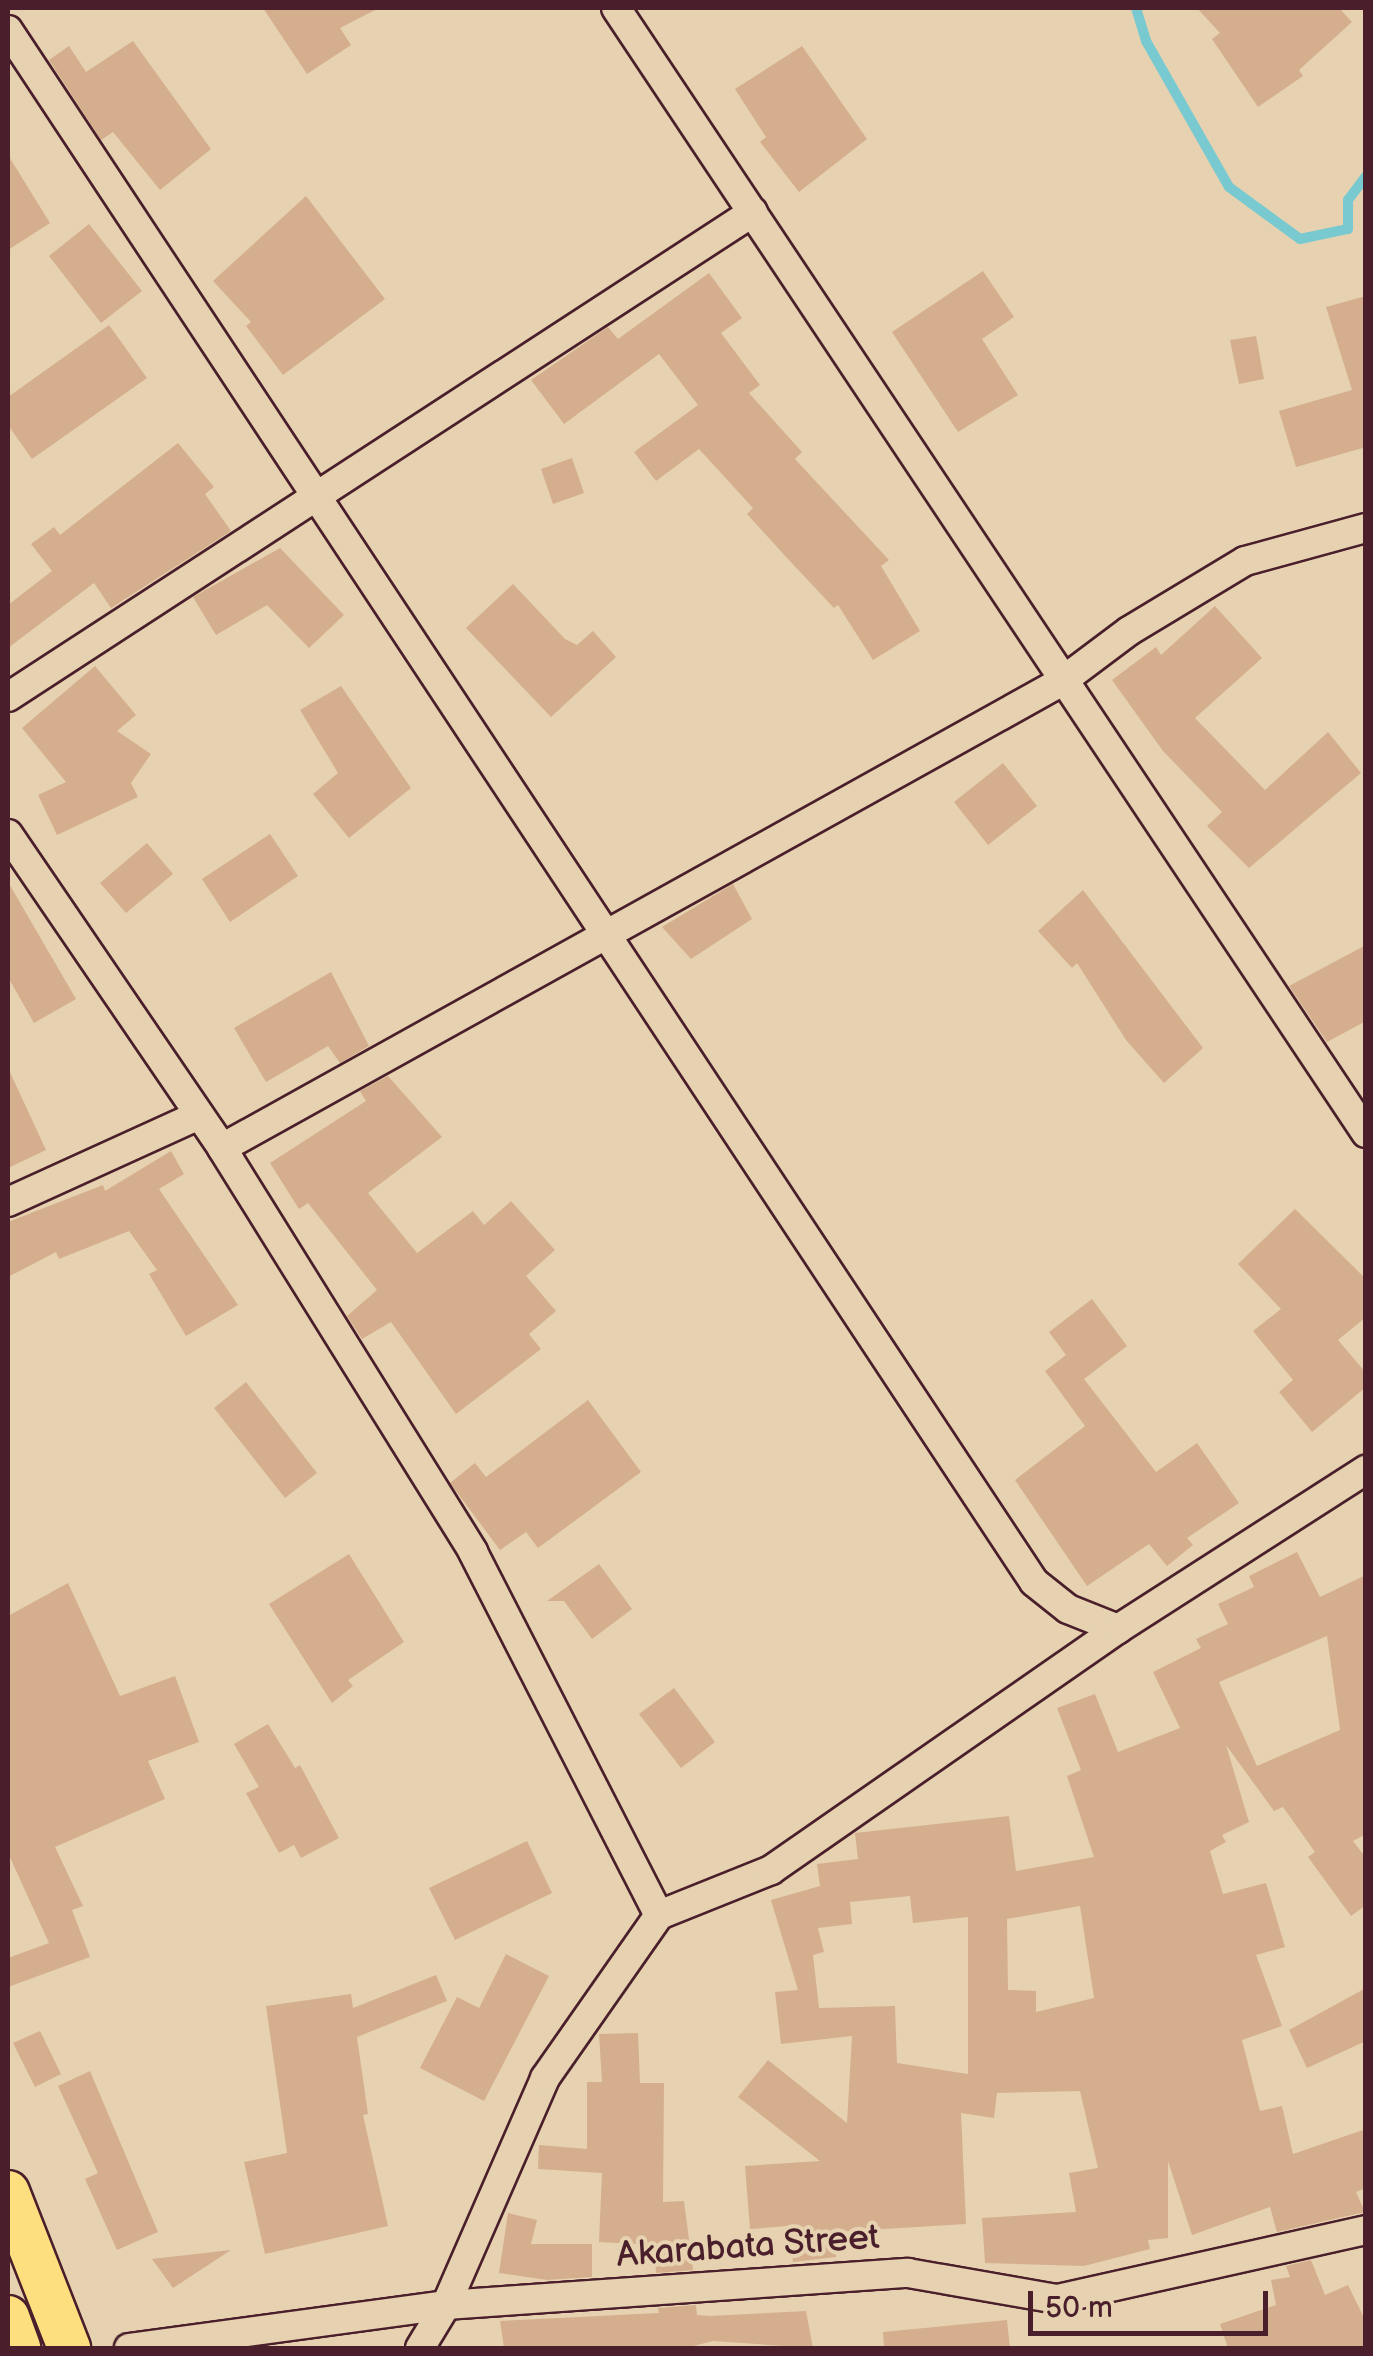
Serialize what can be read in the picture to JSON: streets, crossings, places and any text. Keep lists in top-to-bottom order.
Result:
{
  "streets": {
    "street": ["Akarabata Street"]
  },
  "scale_bar": "50 m"
}
